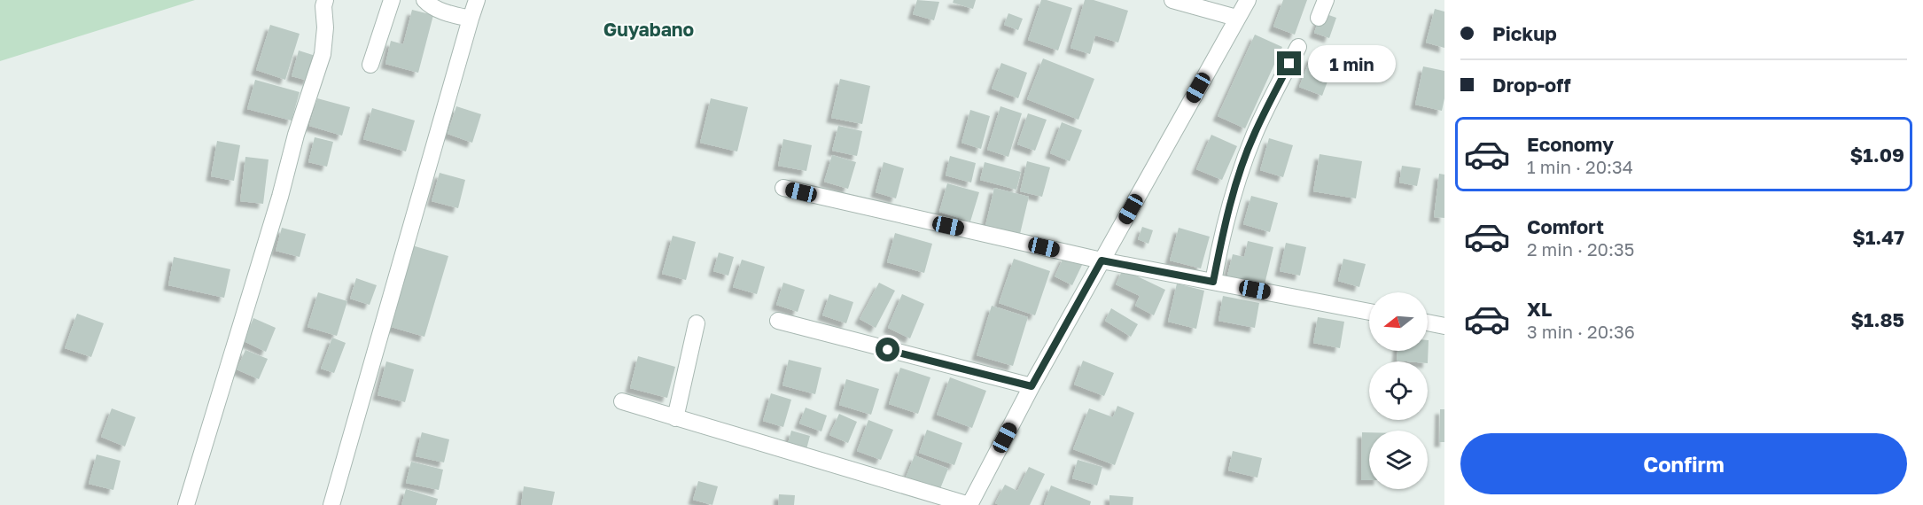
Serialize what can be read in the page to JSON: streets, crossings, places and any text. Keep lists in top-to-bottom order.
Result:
{
  "districts": ["Guyabano"],
  "north": "left",
  "page": {
    "banner": ["Pickup", "Drop-off"],
    "bubble": "1 min",
    "list": [
      {
        "name": "Economy",
        "note": "1 min · 20:34",
        "value": "$1.09"
      },
      {
        "name": "Comfort",
        "note": "2 min · 20:35",
        "value": "$1.47"
      },
      {
        "name": "XL",
        "note": "3 min · 20:36",
        "value": "$1.85"
      }
    ],
    "buttons": "Confirm"
  }
}
